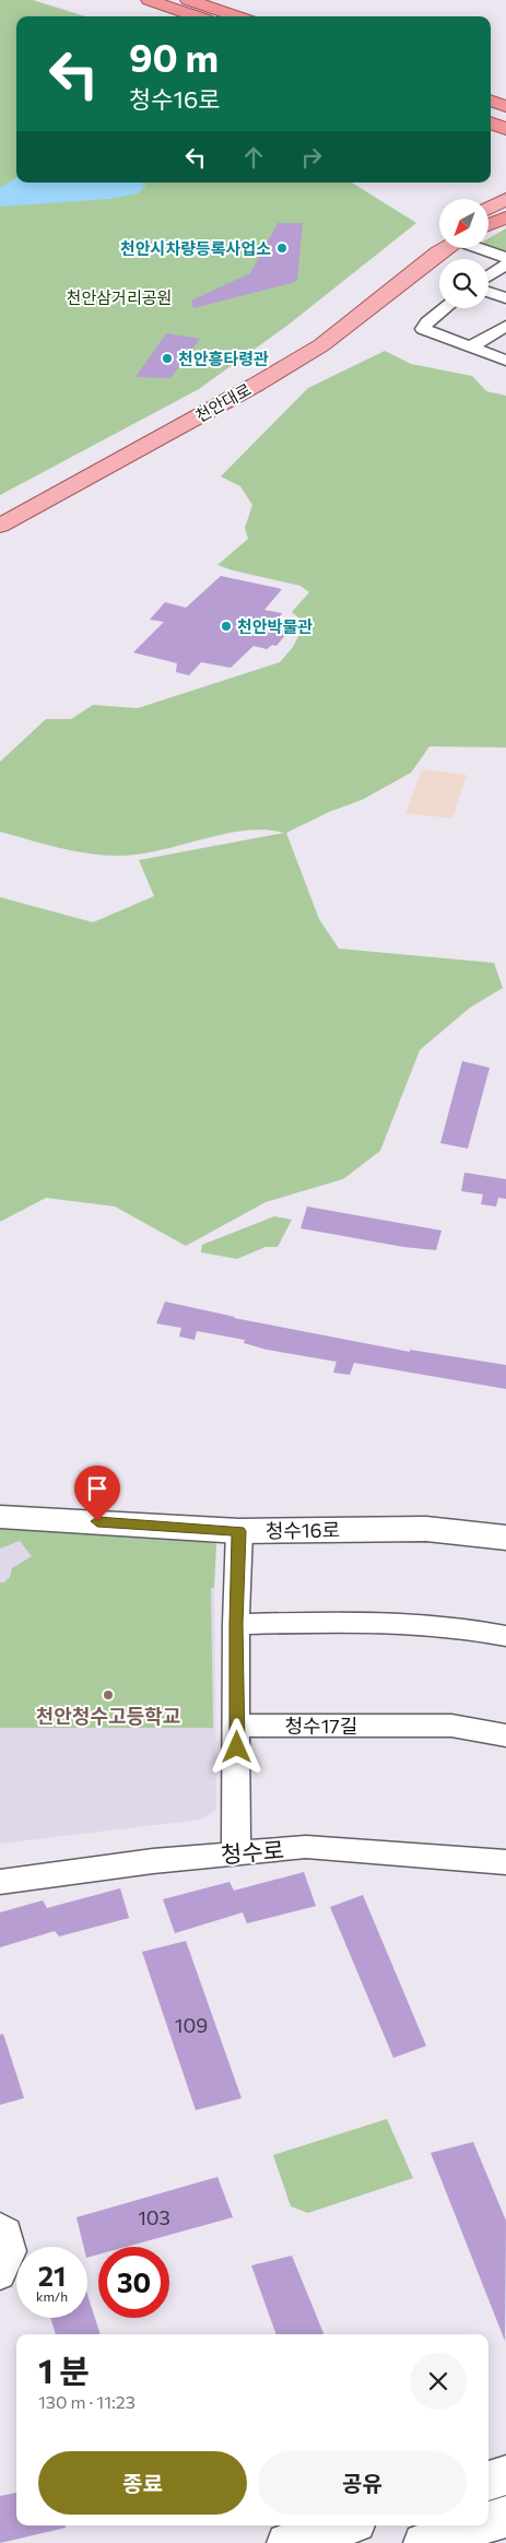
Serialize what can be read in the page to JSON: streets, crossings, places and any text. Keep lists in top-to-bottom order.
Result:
{
  "streets": {
    "main road": ["천안대로"],
    "street": ["청수16로", "청수17길", "청수로"]
  },
  "parks": ["천안삼거리공원"],
  "places": [
    "천안시차량등록사업소",
    "천안흥타령관",
    "천안박물관",
    "천안청수고등학교"
  ],
  "house_numbers": ["109", "103"],
  "north": "bottom left",
  "page": {
    "turn": ["90 m", "청수16로"],
    "speed": "21 km/h",
    "limit": "30",
    "heading": ["1 분", "130 m · 11:23"],
    "buttons": ["종료", "공유"]
  }
}
